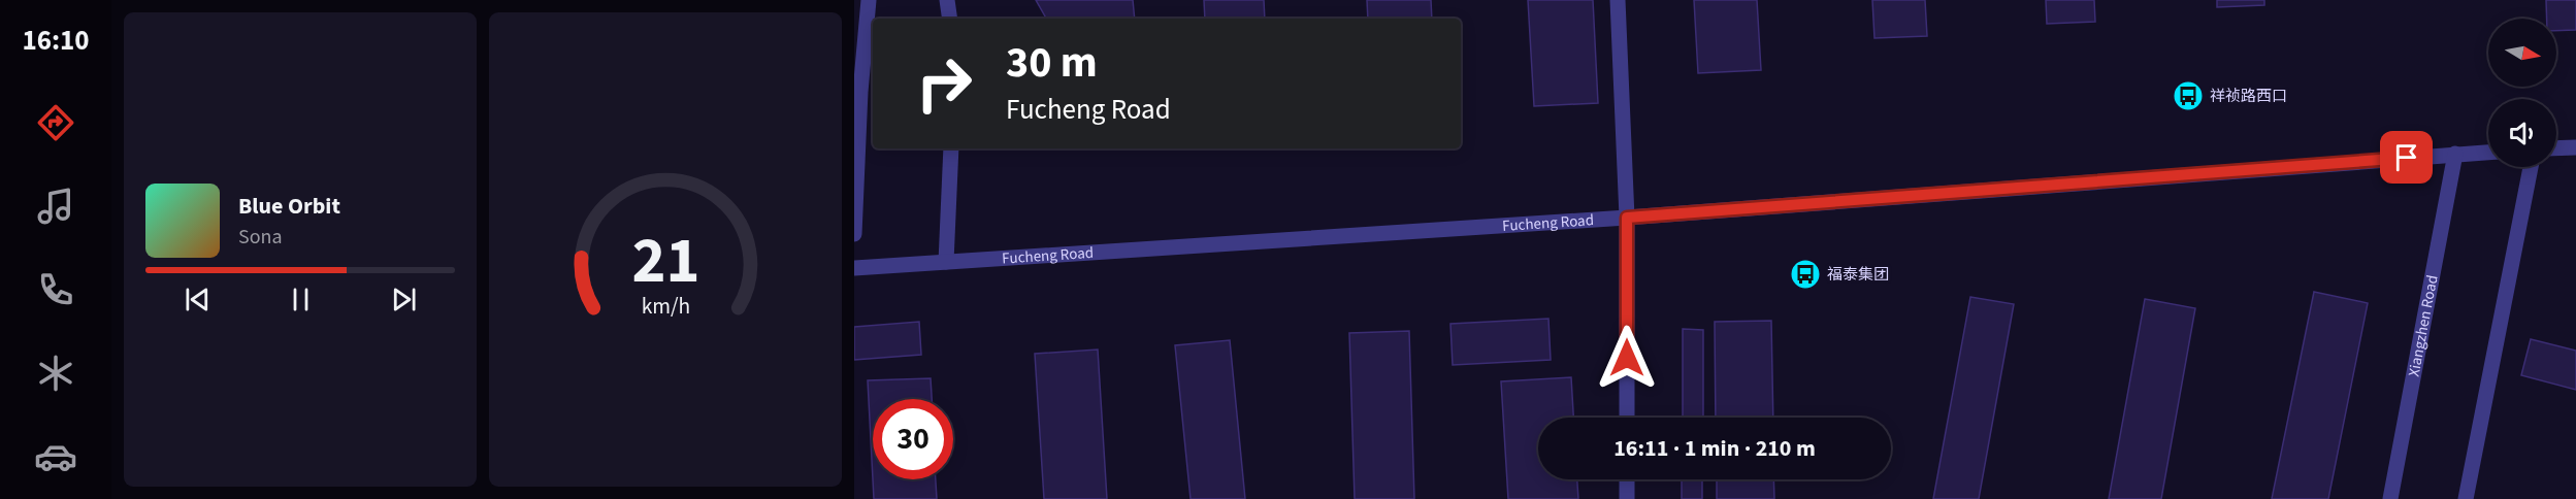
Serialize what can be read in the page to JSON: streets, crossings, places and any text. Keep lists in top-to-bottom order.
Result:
{
  "streets": {
    "street": ["Fucheng Road", "Xiangzhen Road"]
  },
  "crossings": [
    ["Fucheng Road", "Xiangzhen Road"]
  ],
  "places": {
    "bus stop": ["祥祯路西口", "福泰集团"]
  },
  "north": "right",
  "page": {
    "tabs": "16:10",
    "turn": ["30 m", "Fucheng Road"],
    "song": ["Blue Orbit", "Sona"],
    "limit": "30",
    "trip": "16:11 · 1 min · 210 m",
    "gauge": ["21", "km/h"]
  }
}
